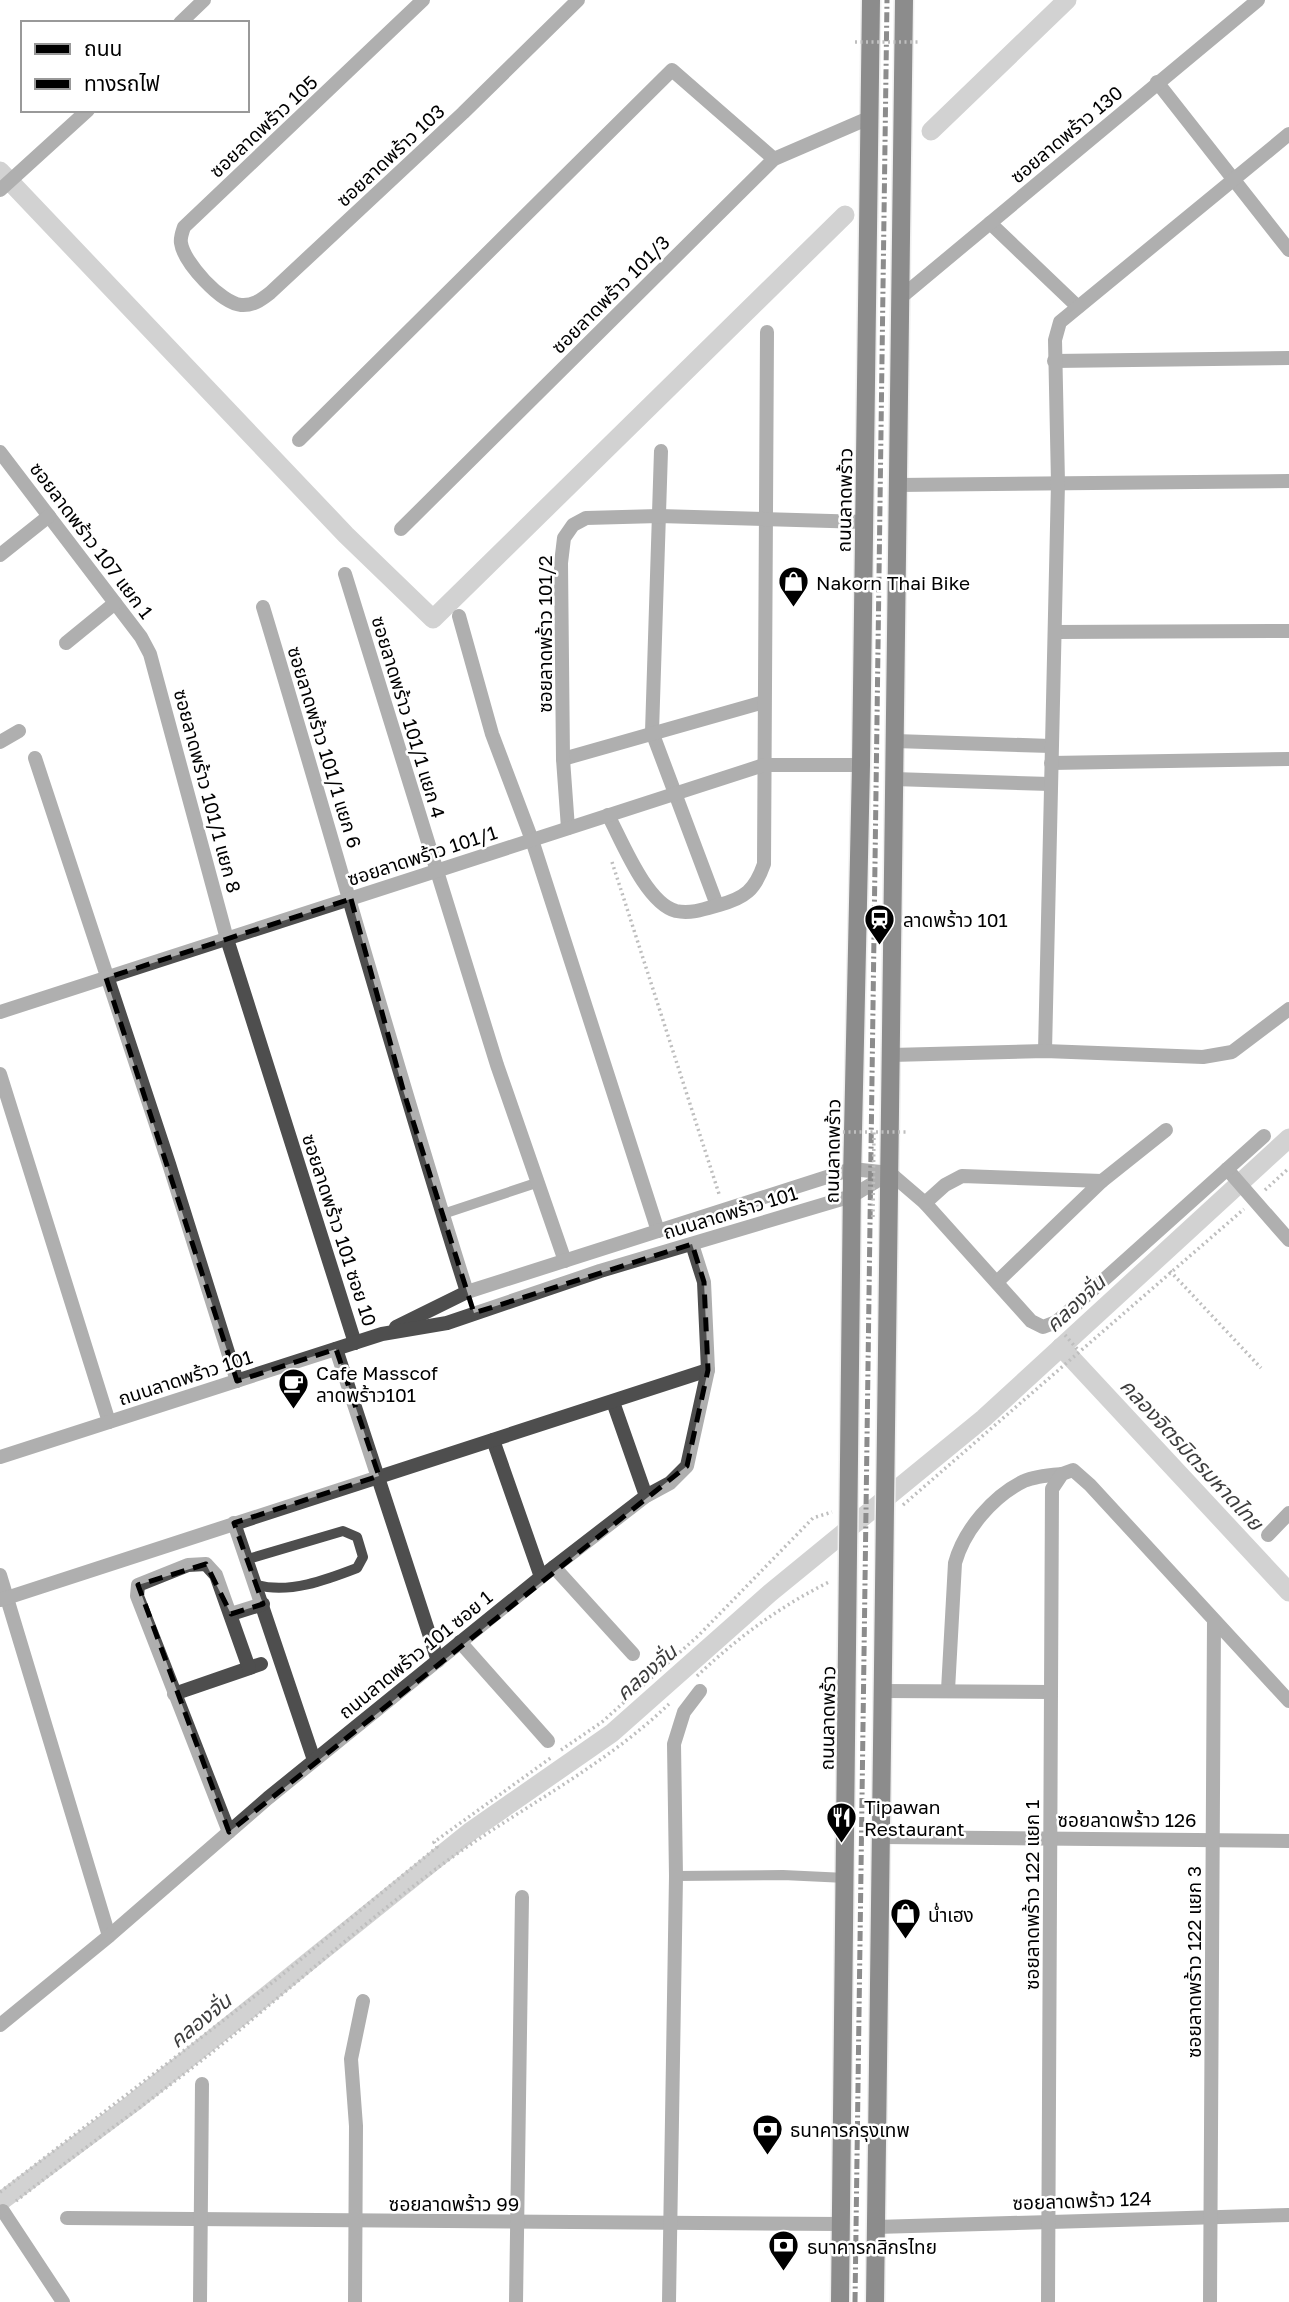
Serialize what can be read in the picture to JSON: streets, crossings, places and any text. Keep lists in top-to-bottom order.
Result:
{
  "streets": {
    "main road": ["ถนนลาดพร้าว"],
    "street": [
      "ซอยลาดพร้าว 105",
      "ซอยลาดพร้าว 130",
      "ซอยลาดพร้าว 103",
      "ซอยลาดพร้าว 101/3",
      "ซอยลาดพร้าว 107 แยก 1",
      "ซอยลาดพร้าว 101/2",
      "ซอยลาดพร้าว 101/1 แยก 4",
      "ซอยลาดพร้าว 101/1 แยก 6",
      "ซอยลาดพร้าว 101/1 แยก 8",
      "ซอยลาดพร้าว 101/1",
      "ถนนลาดพร้าว 101",
      "ซอยลาดพร้าว 101 ซอย 10",
      "ถนนลาดพร้าว 101 ซอย 1",
      "ซอยลาดพร้าว 126",
      "ซอยลาดพร้าว 122 แยก 1",
      "ซอยลาดพร้าว 122 แยก 3",
      "ซอยลาดพร้าว 124",
      "ซอยลาดพร้าว 99"
    ]
  },
  "crossings": [
    ["ซอยลาดพร้าว 105", "ซอยลาดพร้าว 103"],
    ["ซอยลาดพร้าว 101/3", "ถนนลาดพร้าว"],
    ["ถนนลาดพร้าว", "ซอยลาดพร้าว 101/2"],
    ["ถนนลาดพร้าว", "ซอยลาดพร้าว 101/1"],
    ["ถนนลาดพร้าว", "ถนนลาดพร้าว 101"],
    ["ถนนลาดพร้าว", "ซอยลาดพร้าว 99"],
    ["ซอยลาดพร้าว 107 แยก 1", "ซอยลาดพร้าว 101/1 แยก 8"],
    ["ซอยลาดพร้าว 101/2", "ซอยลาดพร้าว 101/1"],
    ["ซอยลาดพร้าว 101/1 แยก 4", "ซอยลาดพร้าว 101/1"],
    ["ซอยลาดพร้าว 101/1 แยก 4", "ถนนลาดพร้าว 101"],
    ["ซอยลาดพร้าว 101/1 แยก 6", "ซอยลาดพร้าว 101/1"],
    ["ซอยลาดพร้าว 101/1 แยก 6", "ถนนลาดพร้าว 101"],
    ["ซอยลาดพร้าว 101/1 แยก 8", "ซอยลาดพร้าว 101/1"],
    ["ซอยลาดพร้าว 101/1 แยก 8", "ซอยลาดพร้าว 101 ซอย 10"],
    ["ถนนลาดพร้าว 101", "ซอยลาดพร้าว 101 ซอย 10"],
    ["ถนนลาดพร้าว 101", "ถนนลาดพร้าว 101 ซอย 1"],
    ["ซอยลาดพร้าว 126", "ซอยลาดพร้าว 122 แยก 1"],
    ["ซอยลาดพร้าว 126", "ซอยลาดพร้าว 122 แยก 3"],
    ["ซอยลาดพร้าว 122 แยก 1", "ซอยลาดพร้าว 124"],
    ["ซอยลาดพร้าว 122 แยก 3", "ซอยลาดพร้าว 124"]
  ],
  "water": ["คลองจั่น", "คลองจิตรมิตรมหาดไทย"],
  "places": {
    "shop": ["Nakorn Thai Bike", "น่ำเฮง"],
    "station": ["ลาดพร้าว 101"],
    "cafe": ["Cafe Masscof ลาดพร้าว101"],
    "restaurant": ["Tipawan Restaurant"],
    "bank": ["ธนาคารกรุงเทพ", "ธนาคารกสิกรไทย"]
  },
  "legend": ["ถนน", "ทางรถไฟ"]
}
